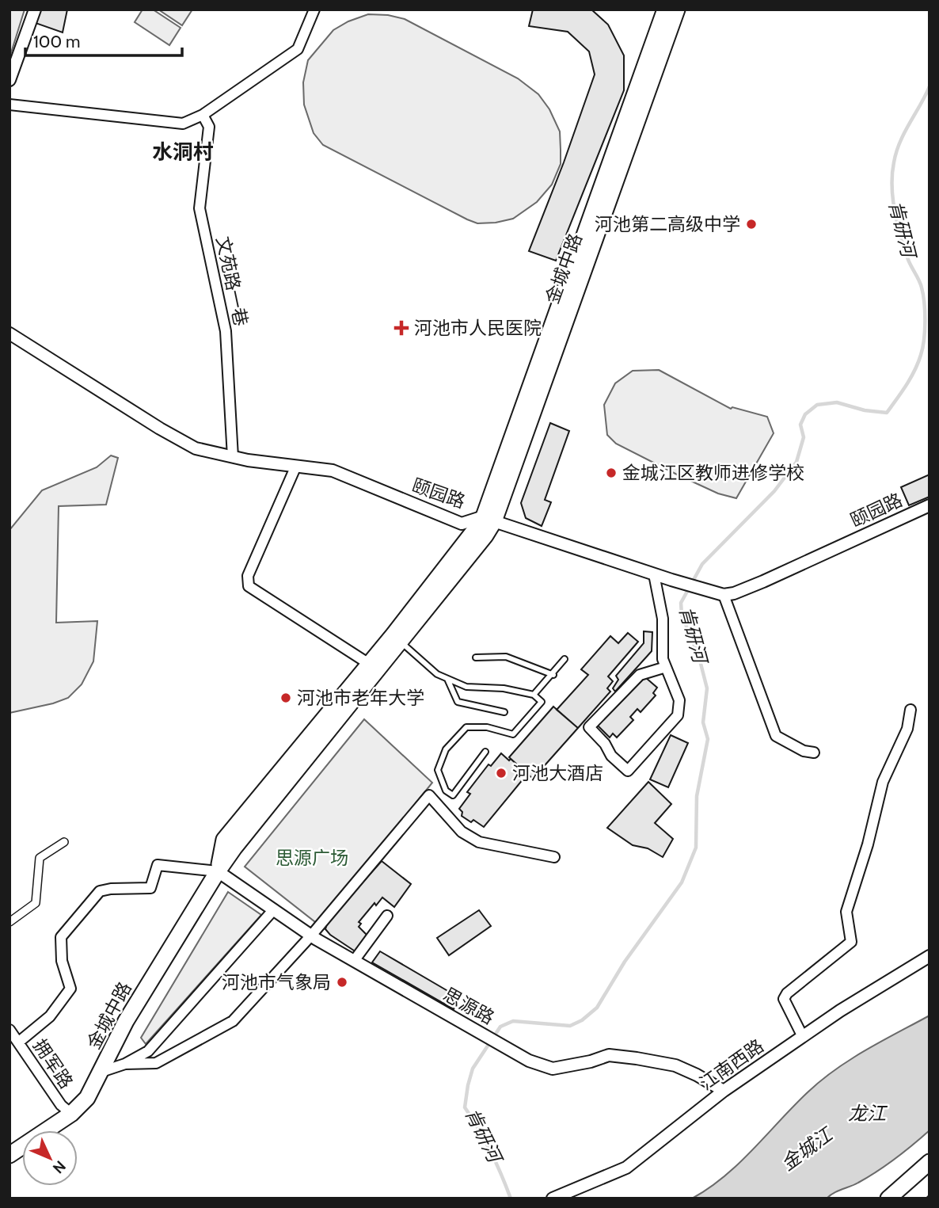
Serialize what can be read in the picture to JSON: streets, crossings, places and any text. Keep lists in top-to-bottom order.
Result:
{
  "streets": {
    "main road": ["金城中路"],
    "street": [
      "文苑路一巷",
      "颐园路",
      "思源路",
      "拥军路",
      "江南西路"
    ]
  },
  "crossings": [
    ["金城中路", "颐园路"],
    ["金城中路", "思源路"],
    ["金城中路", "拥军路"],
    ["文苑路一巷", "颐园路"],
    ["思源路", "江南西路"]
  ],
  "districts": ["水洞村"],
  "water": ["肯研河", "龙江", "金城江"],
  "parks": ["思源广场"],
  "places": {
    "other": [
      "河池第二高级中学",
      "金城江区教师进修学校",
      "河池市老年大学",
      "河池大酒店",
      "河池市气象局"
    ],
    "health": ["河池市人民医院"]
  },
  "scale_bar": "100 m",
  "north": "bottom right"
}
